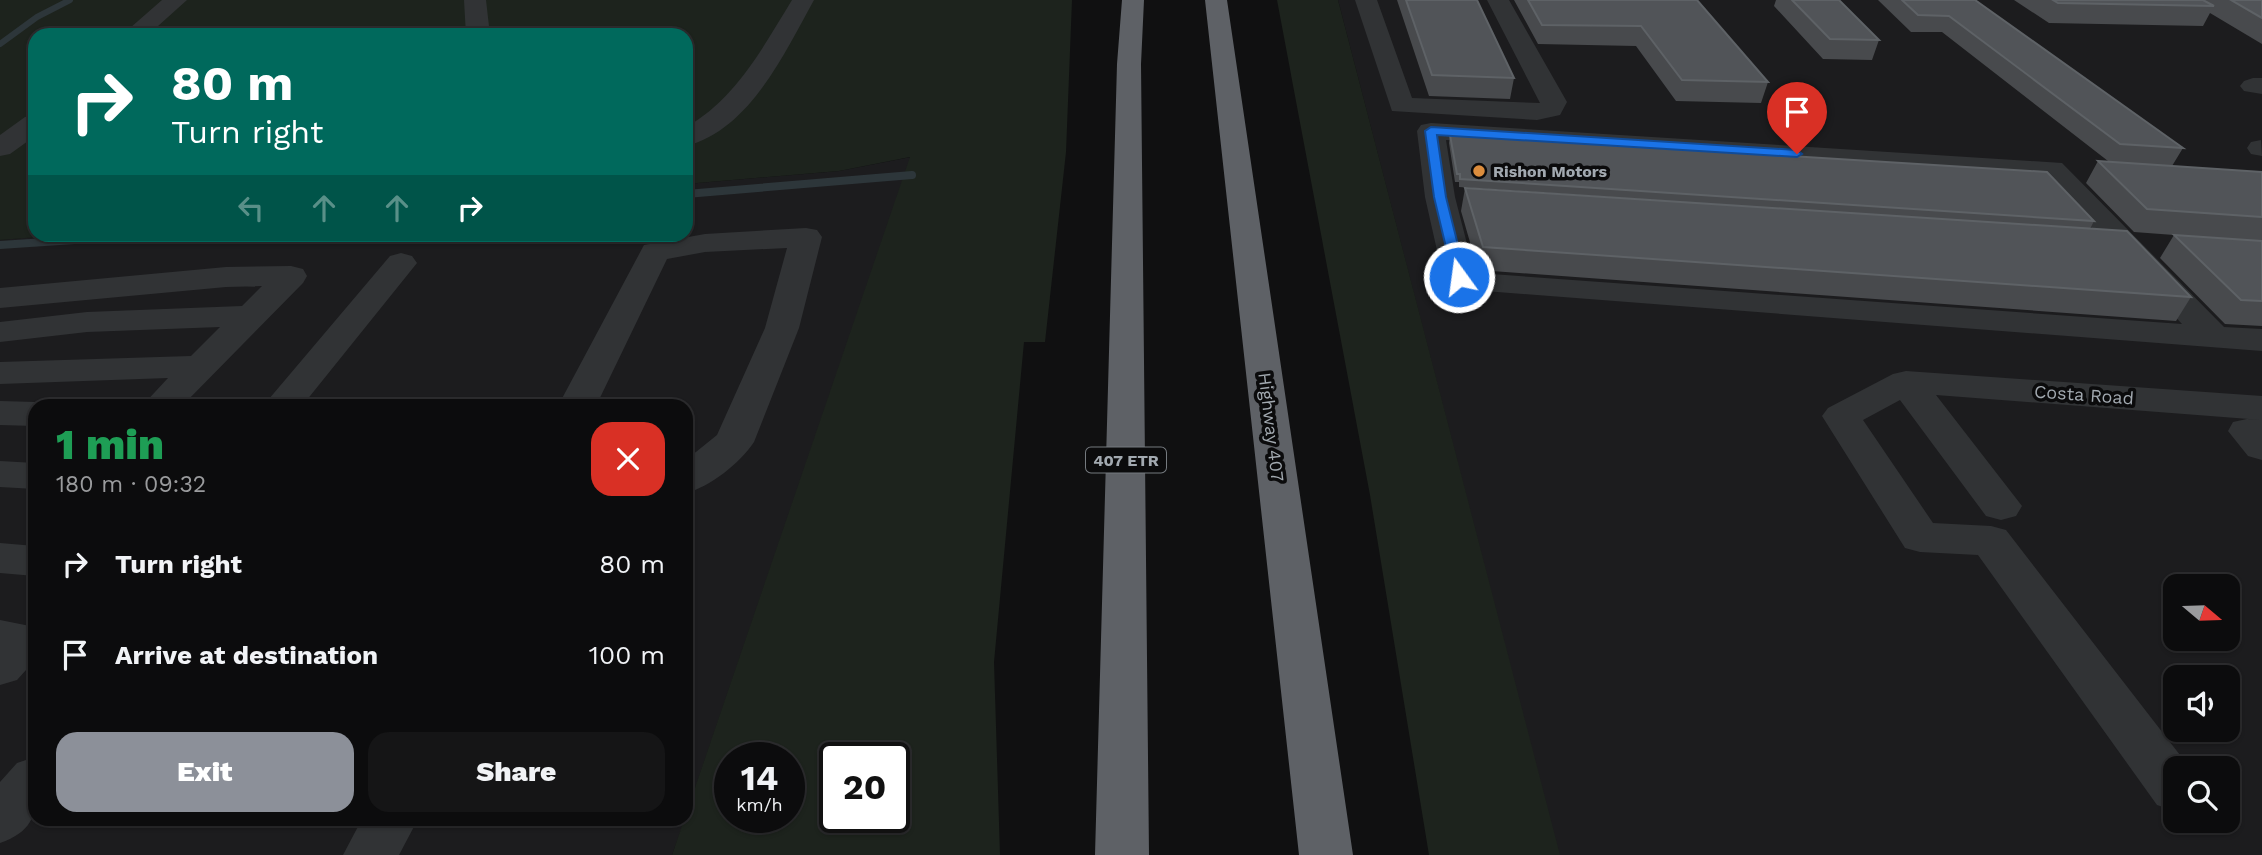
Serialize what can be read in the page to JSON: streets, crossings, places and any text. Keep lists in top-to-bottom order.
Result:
{
  "streets": {
    "highway": ["Highway 407", "407 ETR"],
    "street": ["Costa Road"]
  },
  "places": ["Rishon Motors"],
  "north": "right",
  "page": {
    "turn": ["80 m", "Turn right"],
    "heading": ["1 min", "180 m · 09:32"],
    "list": [
      {
        "name": "Turn right",
        "value": "80 m"
      },
      {
        "name": "Arrive at destination",
        "value": "100 m"
      }
    ],
    "buttons": ["Exit", "Share"],
    "speed": "14 km/h",
    "limit": "20"
  }
}
